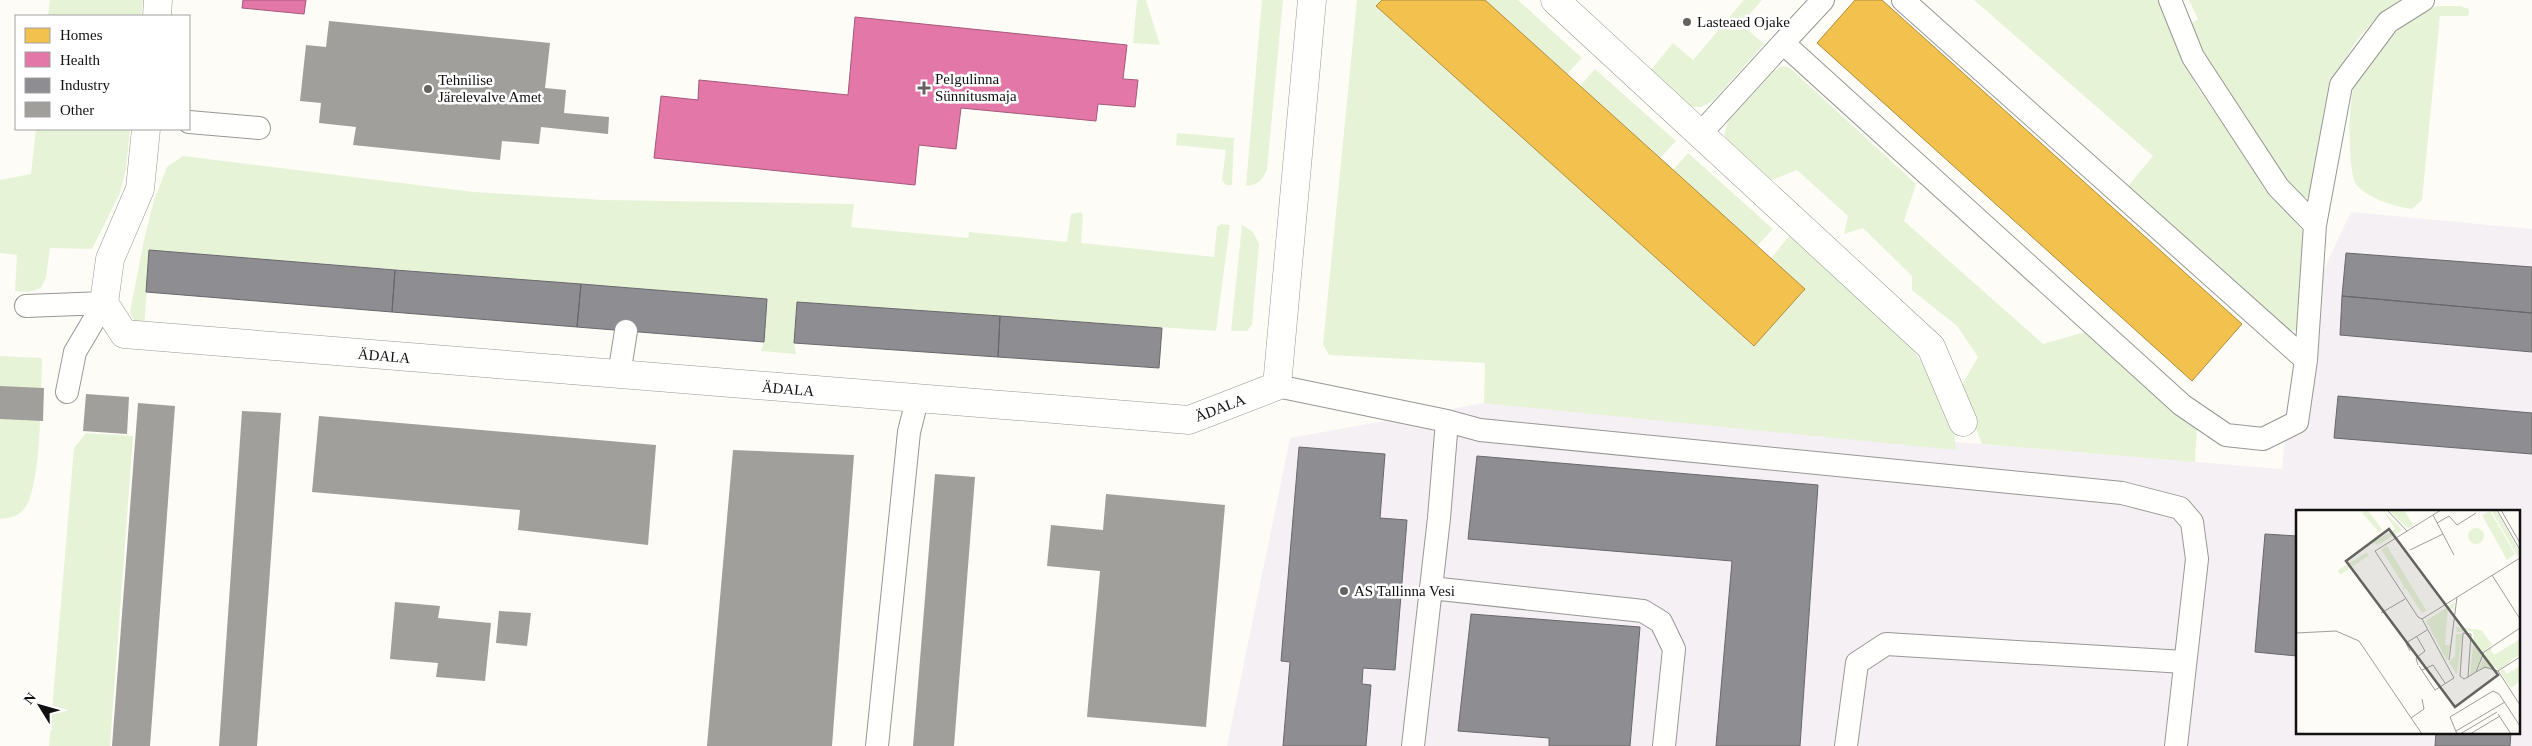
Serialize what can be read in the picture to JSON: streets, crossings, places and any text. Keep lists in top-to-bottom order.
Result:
{
  "streets": {
    "street": ["ÄDALA"]
  },
  "places": {
    "other": ["Lasteaed Ojake", "Tehnilise Järelevalve Amet", "AS Tallinna Vesi"],
    "health": ["Pelgulinna Sünnitusmaja"]
  },
  "legend": [
    "Homes",
    "Health",
    "Industry",
    "Other"
  ],
  "north": "top left"
}
